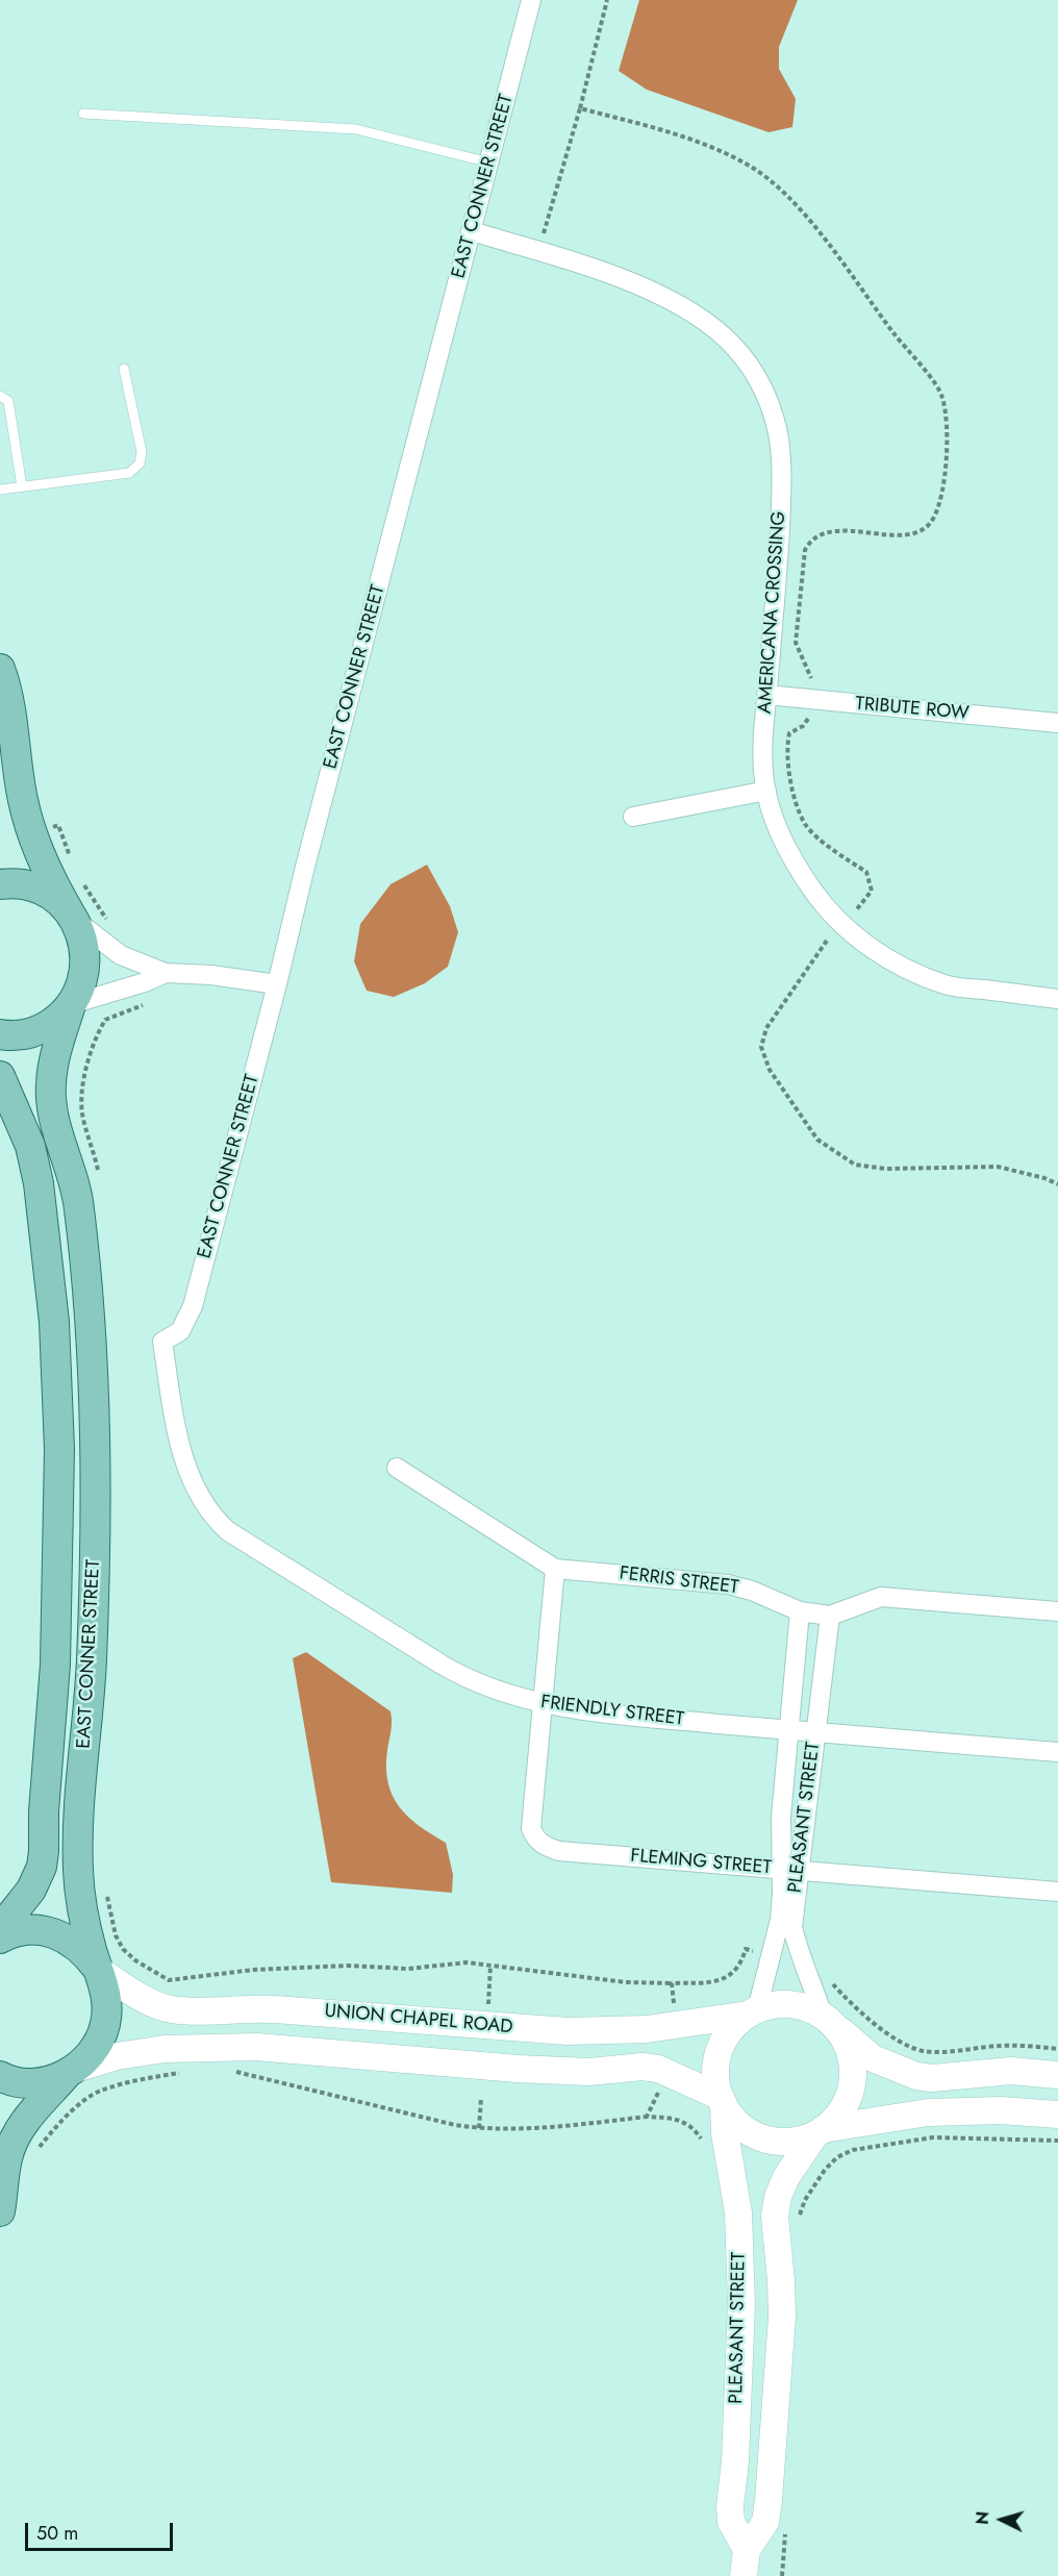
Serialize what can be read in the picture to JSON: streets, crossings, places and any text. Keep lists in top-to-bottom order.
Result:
{
  "streets": {
    "main road": ["EAST CONNER STREET", "PLEASANT STREET", "UNION CHAPEL ROAD"],
    "street": [
      "AMERICANA CROSSING",
      "TRIBUTE ROW",
      "FERRIS STREET",
      "FRIENDLY STREET",
      "FLEMING STREET"
    ]
  },
  "crossings": [
    ["EAST CONNER STREET", "AMERICANA CROSSING"],
    ["EAST CONNER STREET", "FRIENDLY STREET"],
    ["EAST CONNER STREET", "UNION CHAPEL ROAD"],
    ["AMERICANA CROSSING", "TRIBUTE ROW"],
    ["FERRIS STREET", "PLEASANT STREET"],
    ["FRIENDLY STREET", "PLEASANT STREET"],
    ["FRIENDLY STREET", "FLEMING STREET"],
    ["PLEASANT STREET", "FLEMING STREET"],
    ["PLEASANT STREET", "UNION CHAPEL ROAD"]
  ],
  "scale_bar": "50 m",
  "north": "left"
}
